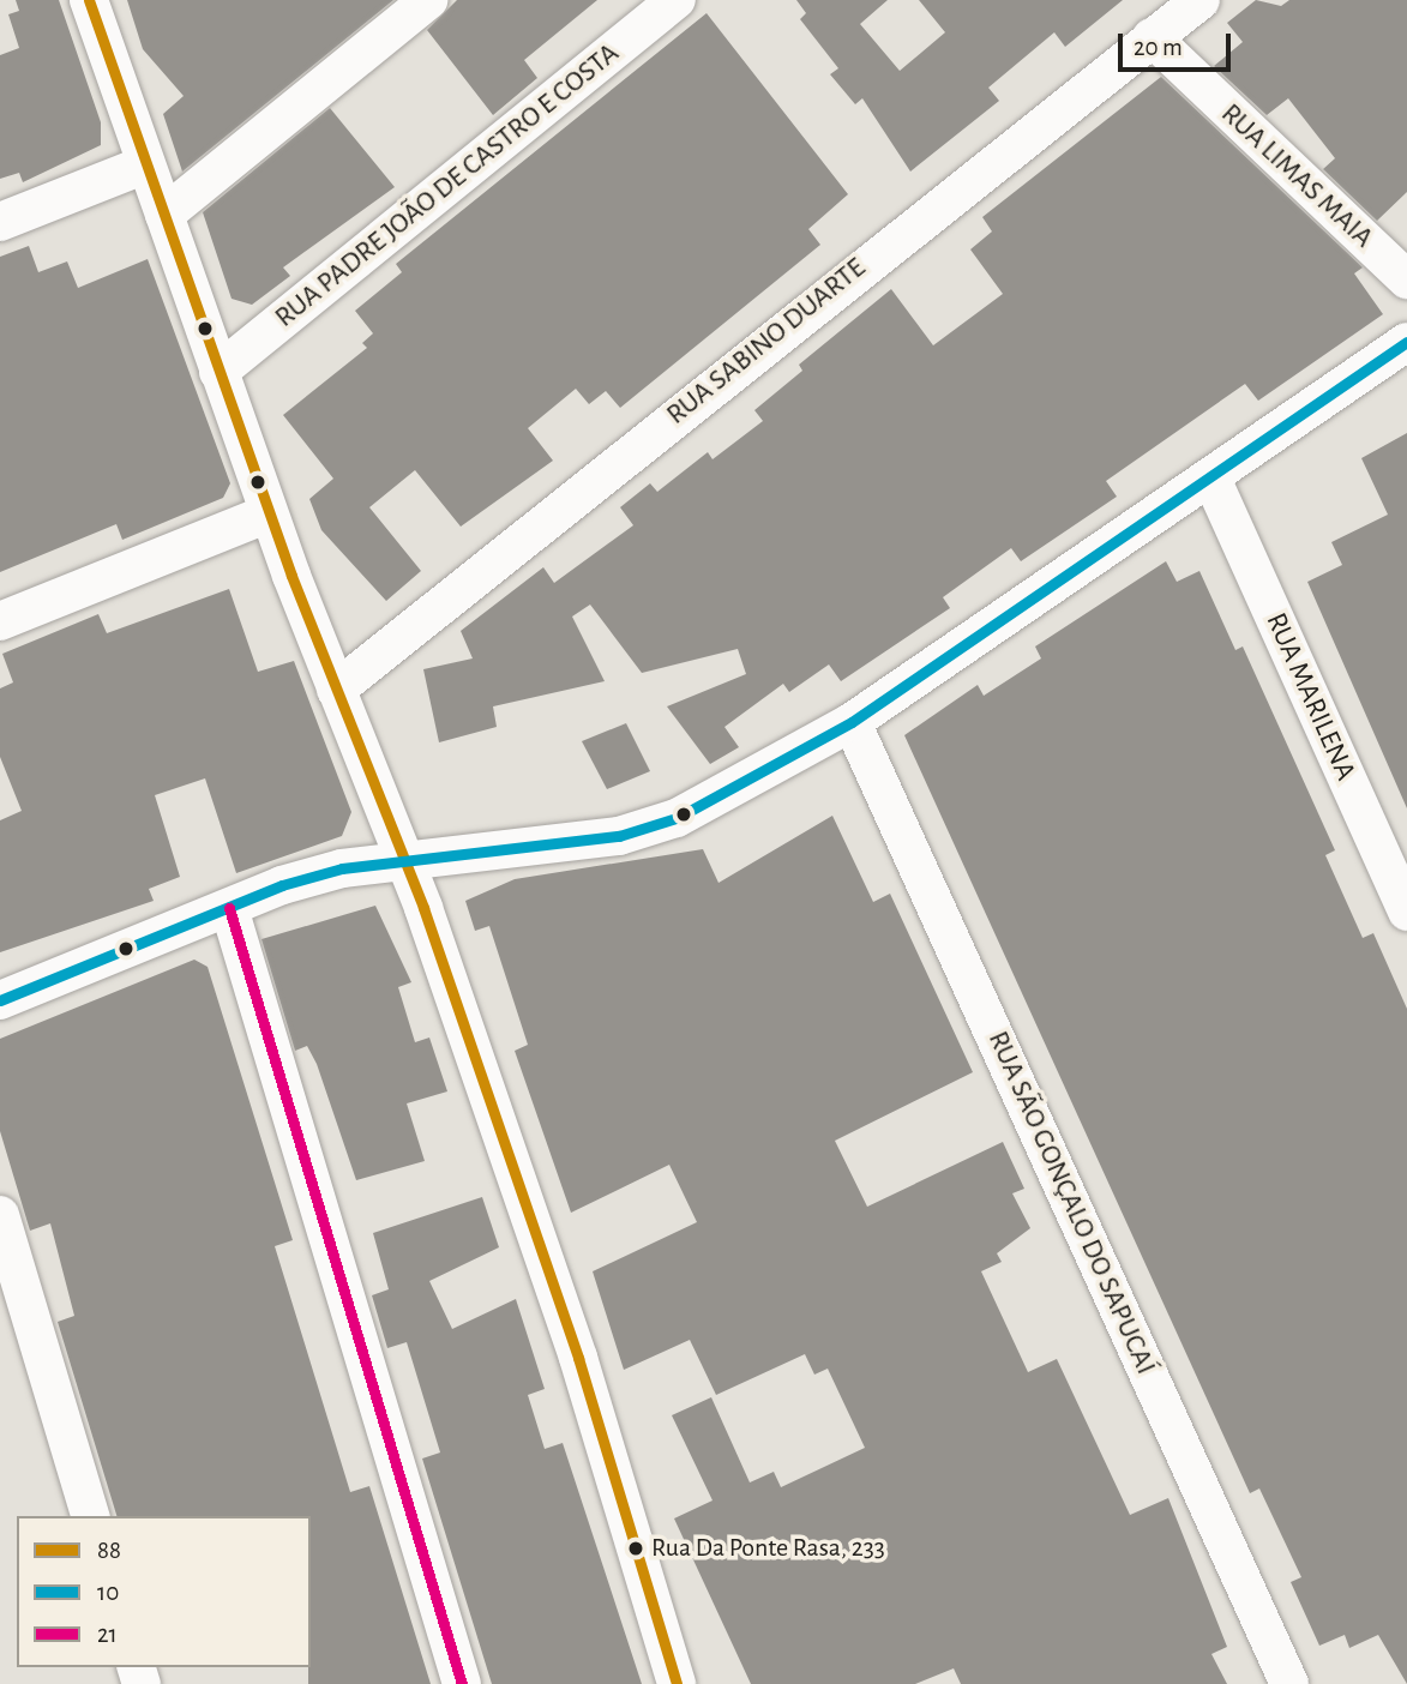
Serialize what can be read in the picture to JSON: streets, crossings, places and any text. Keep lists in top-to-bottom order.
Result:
{
  "streets": {
    "street": [
      "RUA LIMAS MAIA",
      "RUA PADRE JOÃO DE CASTRO E COSTA",
      "RUA SABINO DUARTE",
      "RUA MARILENA",
      "RUA SÃO GONÇALO DO SAPUCAÍ"
    ]
  },
  "crossings": [
    ["RUA LIMAS MAIA", "RUA SABINO DUARTE"]
  ],
  "places": ["Rua Da Ponte Rasa, 233"],
  "lines": ["transit line 88", "transit line 10", "transit line 21"],
  "legend": ["88", "10", "21"],
  "scale_bar": "20 m"
}
